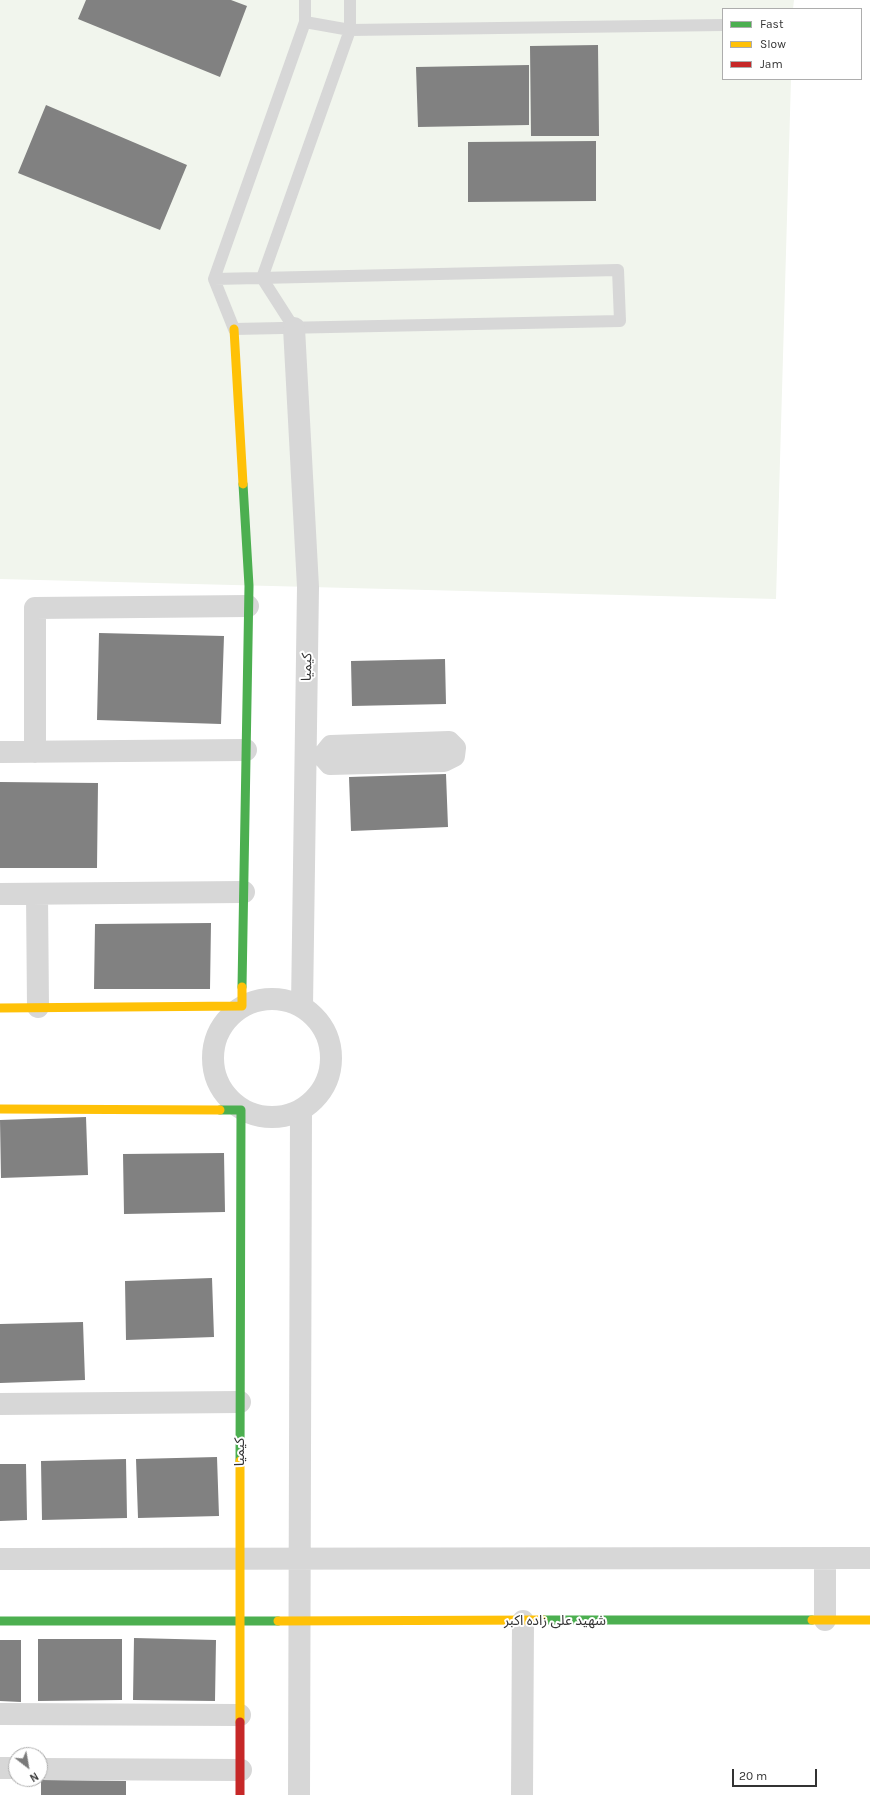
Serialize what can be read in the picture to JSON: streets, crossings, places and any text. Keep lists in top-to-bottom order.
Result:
{
  "streets": {
    "street": ["کیمیا", "شهید علی زاده اکبر"]
  },
  "crossings": [
    ["کیمیا", "شهید علی زاده اکبر"]
  ],
  "legend": ["Fast", "Slow", "Jam"],
  "scale_bar": "20 m",
  "north": "bottom right"
}
